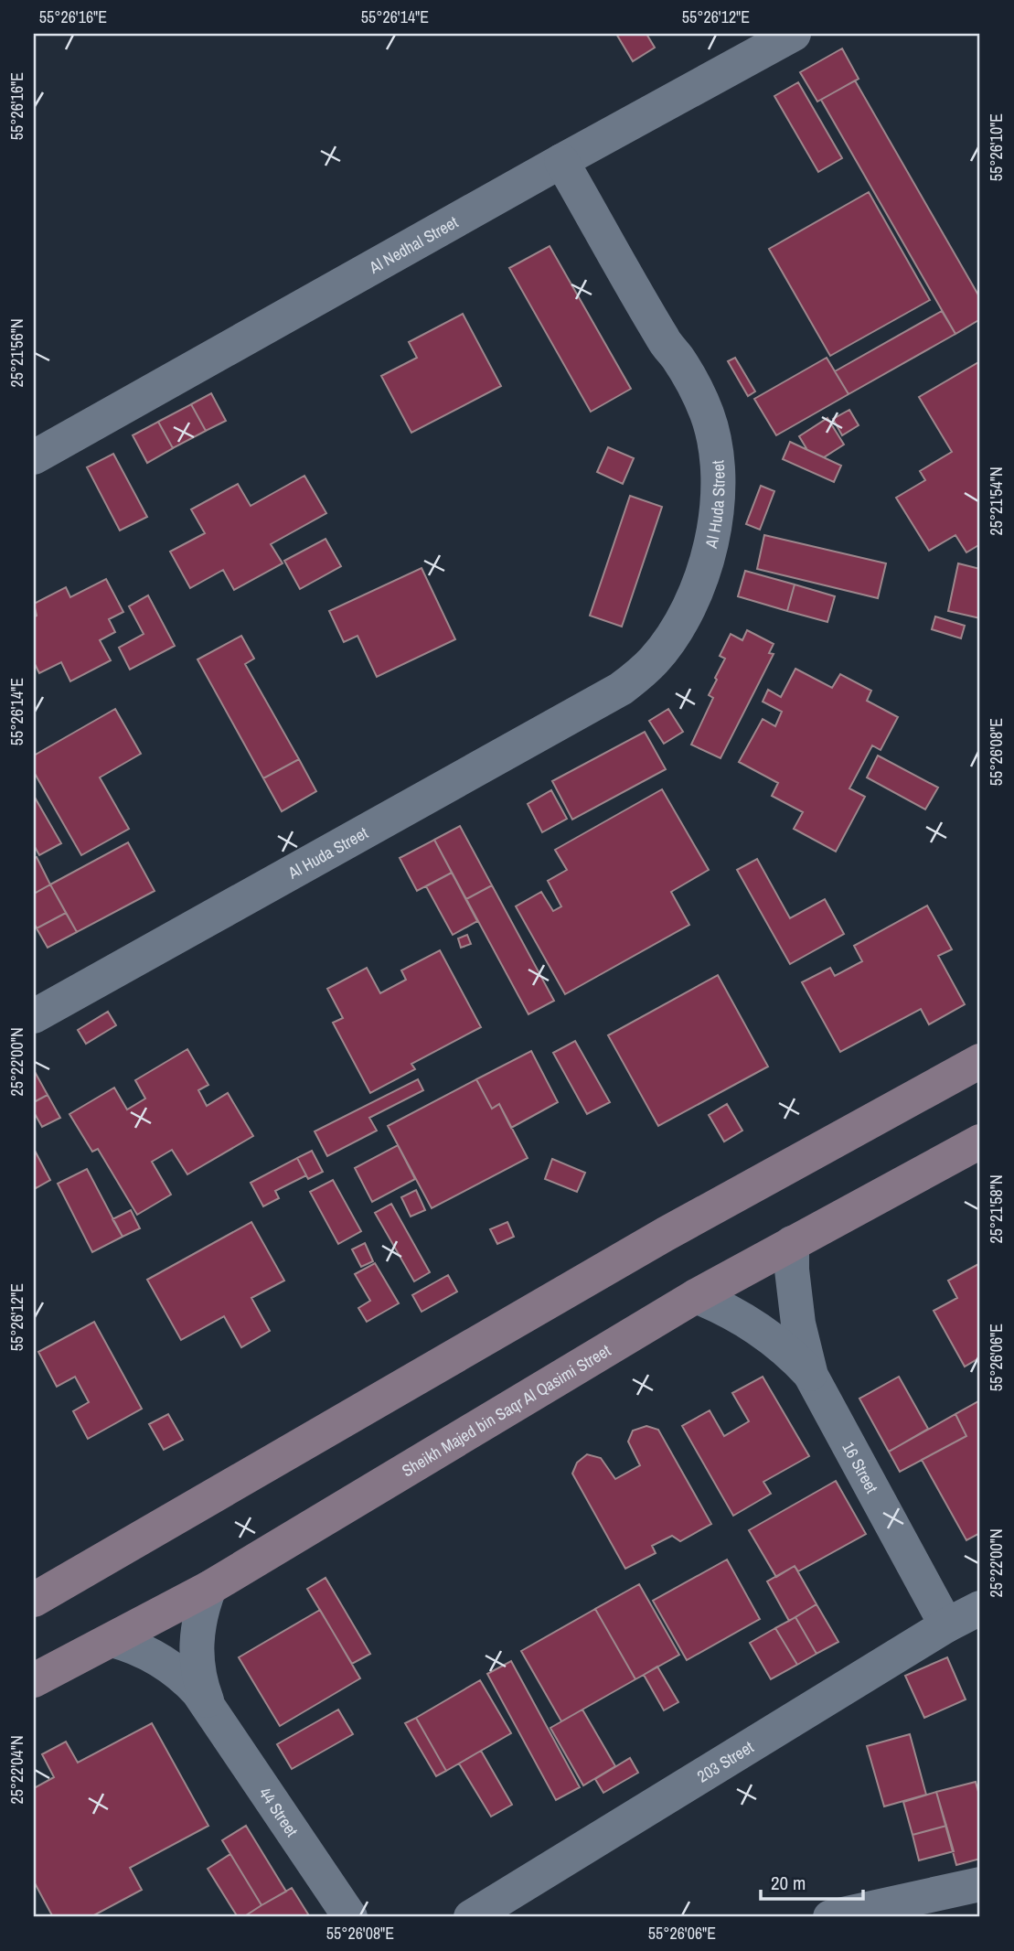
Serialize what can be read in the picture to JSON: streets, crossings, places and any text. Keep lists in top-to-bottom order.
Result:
{
  "streets": {
    "street": [
      "Al Nedhal Street",
      "Al Huda Street",
      "Sheikh Majed bin Saqr Al Qasimi Street",
      "16 Street",
      "203 Street",
      "44 Street"
    ]
  },
  "crossings": [
    ["Al Nedhal Street", "Al Huda Street"],
    ["Sheikh Majed bin Saqr Al Qasimi Street", "16 Street"],
    ["Sheikh Majed bin Saqr Al Qasimi Street", "44 Street"],
    ["16 Street", "203 Street"]
  ],
  "scale_bar": "20 m",
  "coordinates": [
    "55°26'16\"E",
    "55°26'14\"E",
    "55°26'12\"E",
    "55°26'10\"E",
    "25°21'56\"N",
    "25°21'54\"N",
    "55°26'08\"E",
    "25°22'00\"N",
    "25°21'58\"N",
    "55°26'06\"E",
    "25°22'04\"N"
  ]
}
